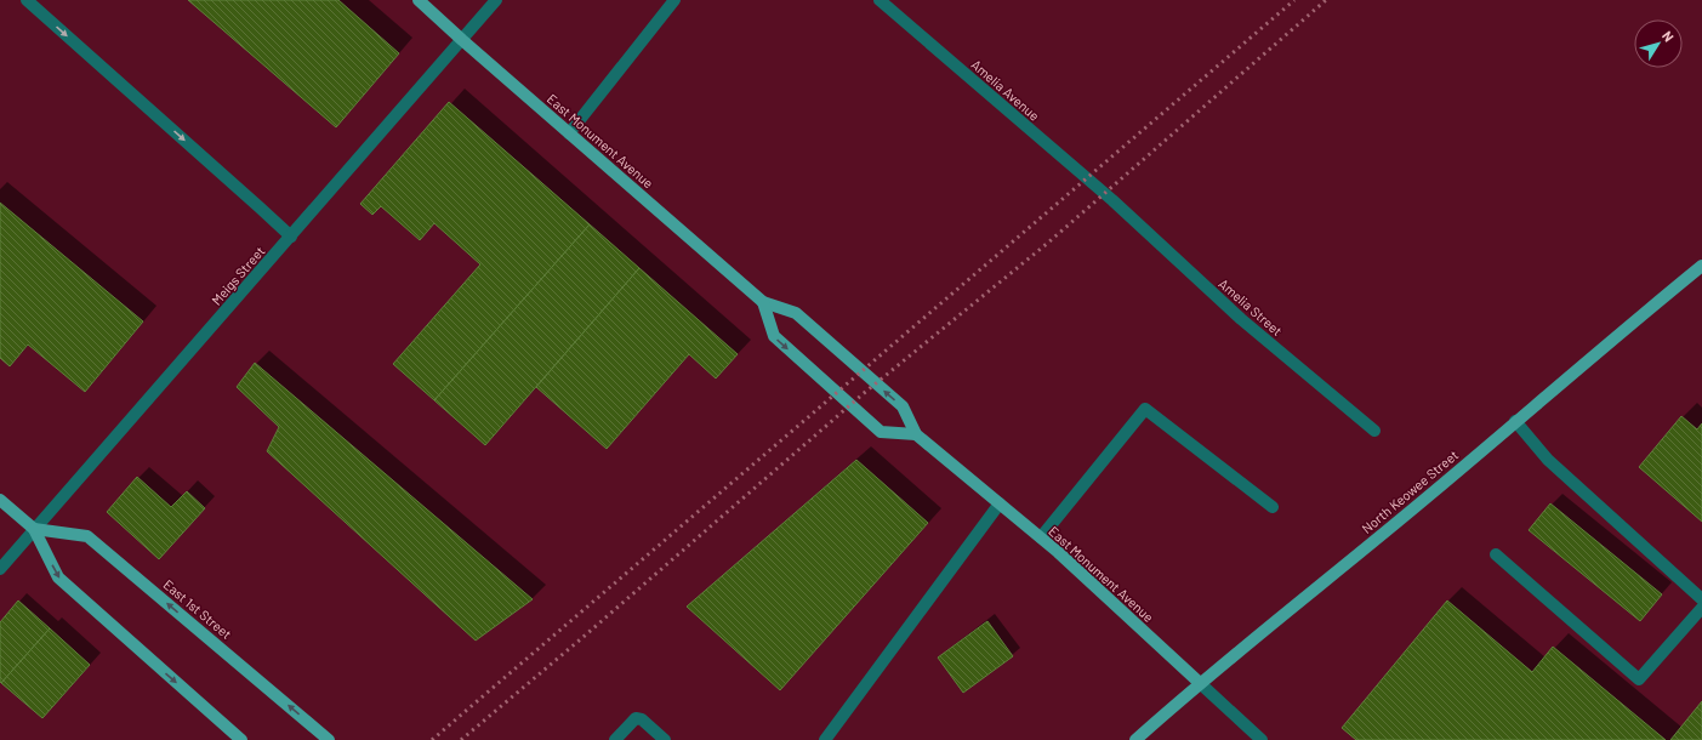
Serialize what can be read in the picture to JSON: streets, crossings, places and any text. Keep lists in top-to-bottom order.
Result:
{
  "streets": {
    "main road": ["East Monument Avenue", "North Keowee Street", "East 1st Street"],
    "street": ["Amelia Avenue", "Meigs Street", "Amelia Street"]
  },
  "crossings": [
    ["Amelia Avenue", "Amelia Street"],
    ["East Monument Avenue", "Meigs Street"],
    ["East Monument Avenue", "North Keowee Street"],
    ["Meigs Street", "East 1st Street"]
  ],
  "north": "top right"
}
